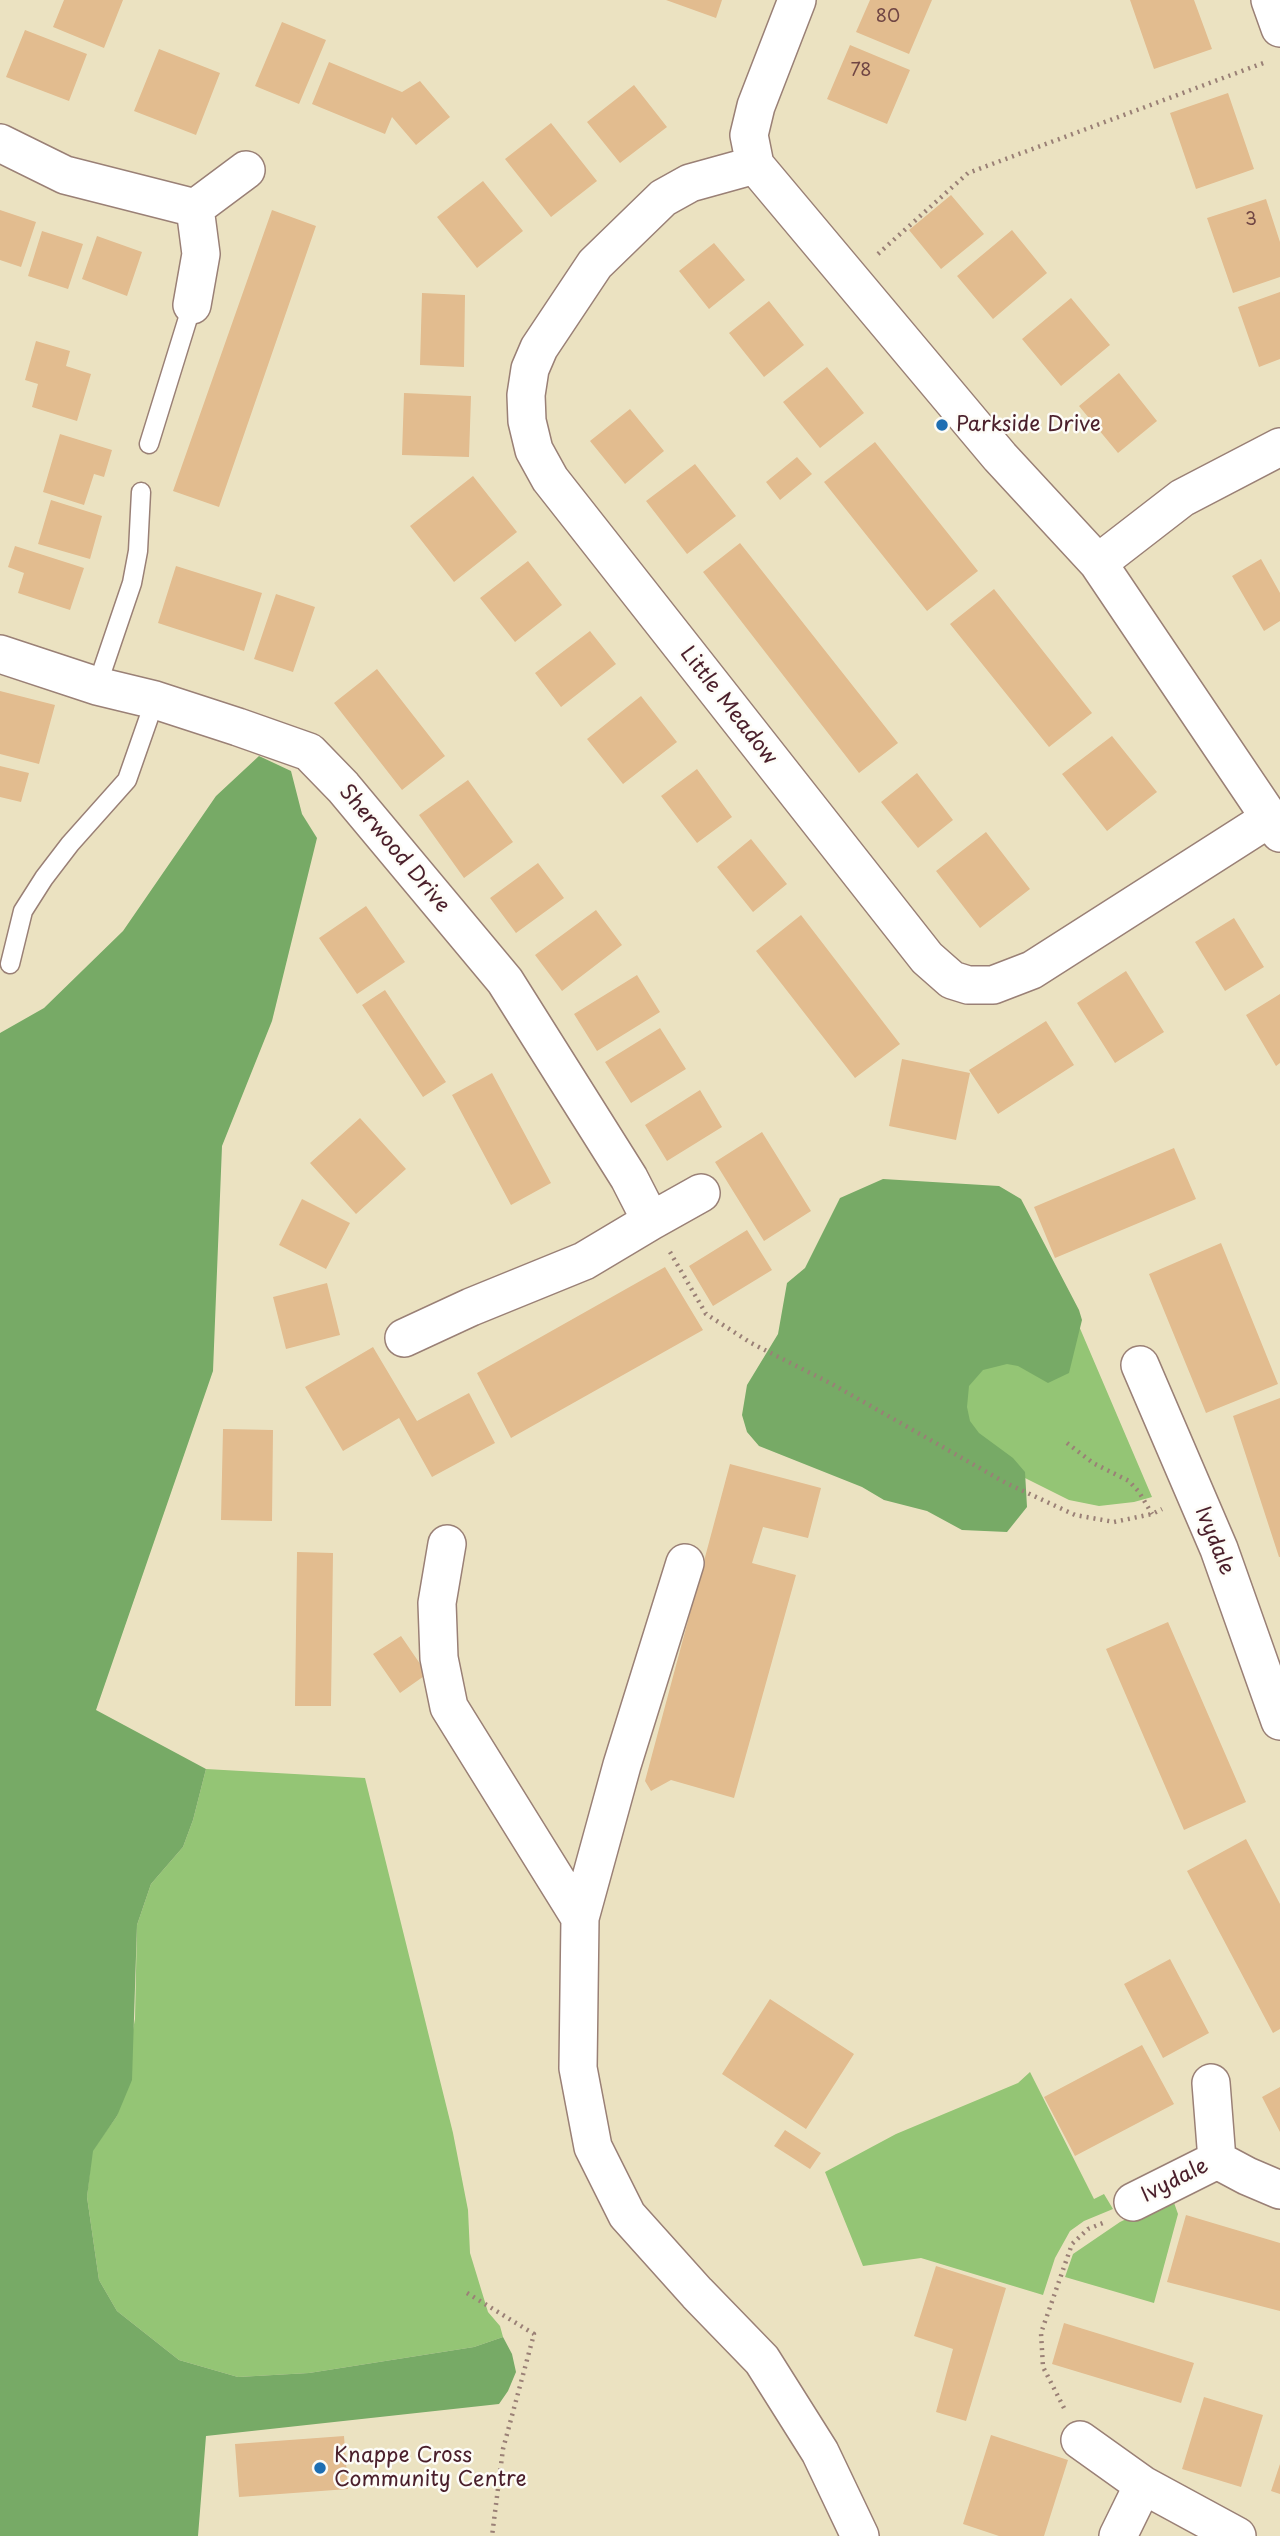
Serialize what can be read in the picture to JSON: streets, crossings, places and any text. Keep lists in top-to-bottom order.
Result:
{
  "streets": {
    "street": ["Little Meadow", "Sherwood Drive", "Ivydale"]
  },
  "places": ["Parkside Drive", "Knappe Cross Community Centre"],
  "house_numbers": ["80", "78", "3"]
}
